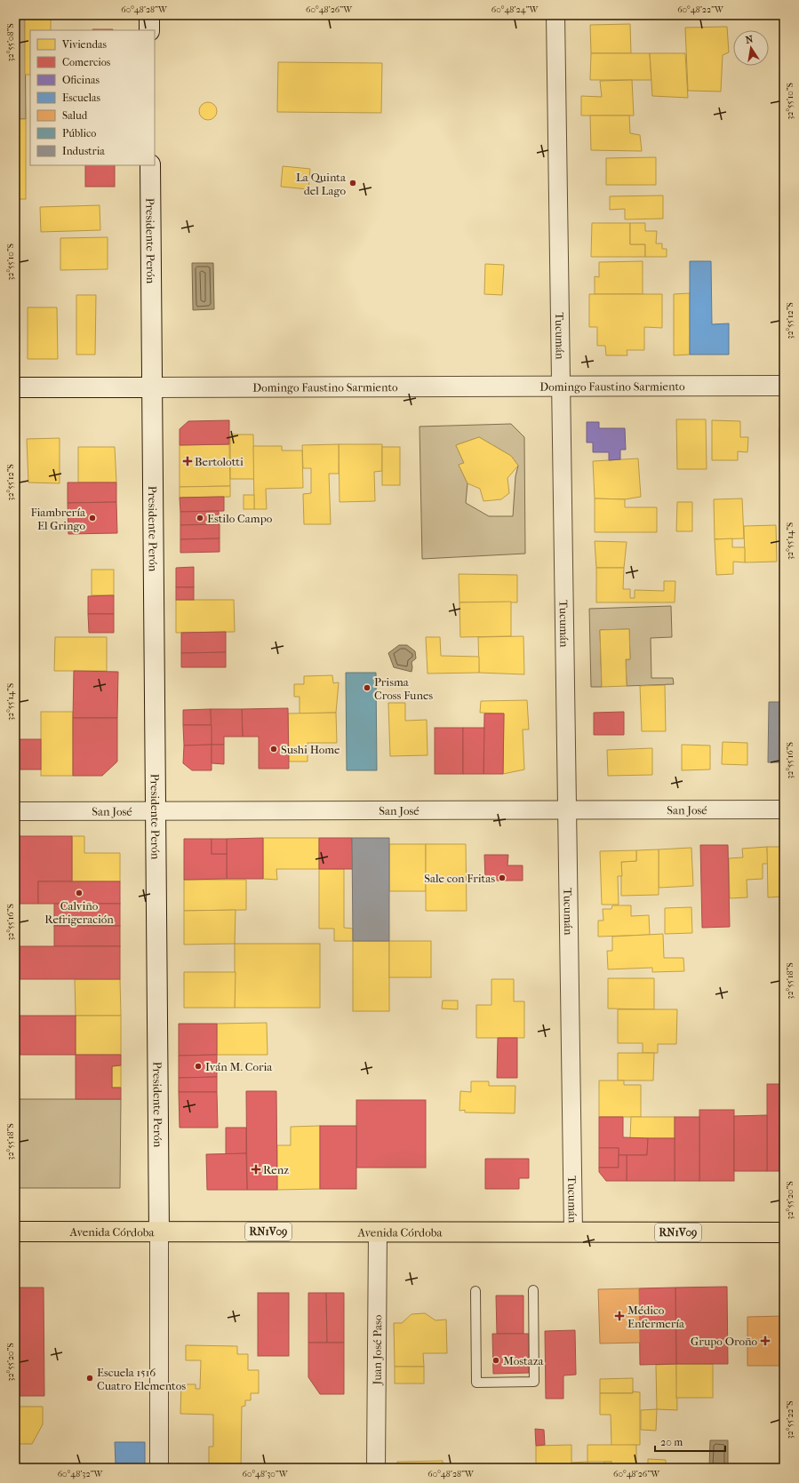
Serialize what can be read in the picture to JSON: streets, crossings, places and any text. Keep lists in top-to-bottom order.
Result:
{
  "streets": {
    "main road": [
      "Presidente Perón",
      "Domingo Faustino Sarmiento",
      "Avenida Córdoba",
      "RN1V09"
    ],
    "street": ["Tucumán", "San José", "Juan José Paso"]
  },
  "crossings": [
    ["Presidente Perón", "Domingo Faustino Sarmiento"],
    ["Presidente Perón", "San José"],
    ["Presidente Perón", "Avenida Córdoba"],
    ["Tucumán", "Domingo Faustino Sarmiento"],
    ["Tucumán", "San José"],
    ["Tucumán", "Avenida Córdoba"],
    ["Avenida Córdoba", "Juan José Paso"]
  ],
  "places": {
    "other": [
      "La Quinta del Lago",
      "Fiambrería El Gringo",
      "Estilo Campo",
      "Prisma Cross Funes",
      "Sushi Home",
      "Sale con Fritas",
      "Calviño Refrigeración",
      "Iván M. Coria",
      "Mostaza",
      "Escuela 1516 Cuatro Elementos"
    ],
    "health": [
      "Bertolotti",
      "Renz",
      "Médico Enfermería",
      "Grupo Oroño"
    ]
  },
  "legend": [
    "Viviendas",
    "Comercios",
    "Oficinas",
    "Escuelas",
    "Salud",
    "Público",
    "Industria"
  ],
  "scale_bar": "20 m",
  "north": "top",
  "coordinates": [
    "60°48'28\"W",
    "60°48'26\"W",
    "60°48'24\"W",
    "60°48'22\"W",
    "32°55'08\"S",
    "32°55'10\"S",
    "32°55'12\"S",
    "32°55'14\"S",
    "32°55'16\"S",
    "32°55'18\"S",
    "32°55'20\"S",
    "32°55'22\"S",
    "60°48'32\"W",
    "60°48'30\"W"
  ]
}
